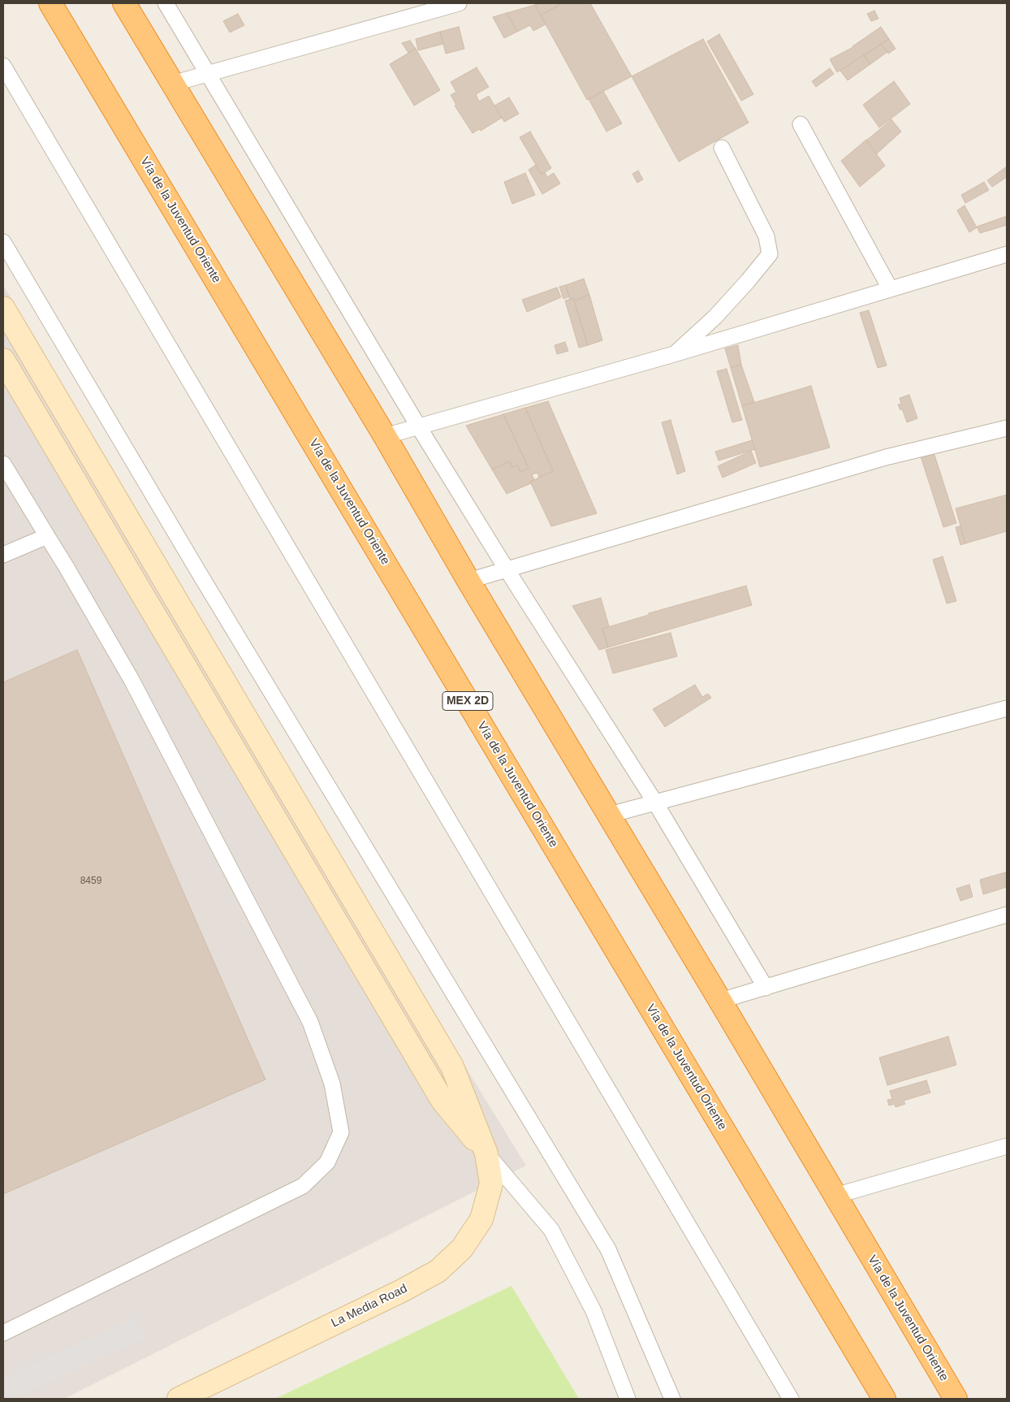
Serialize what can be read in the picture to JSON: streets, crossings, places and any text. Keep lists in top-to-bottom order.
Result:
{
  "streets": {
    "highway": ["Vía de la Juventud Oriente", "MEX 2D"],
    "main road": ["La Media Road"]
  },
  "house_numbers": ["8459"]
}
